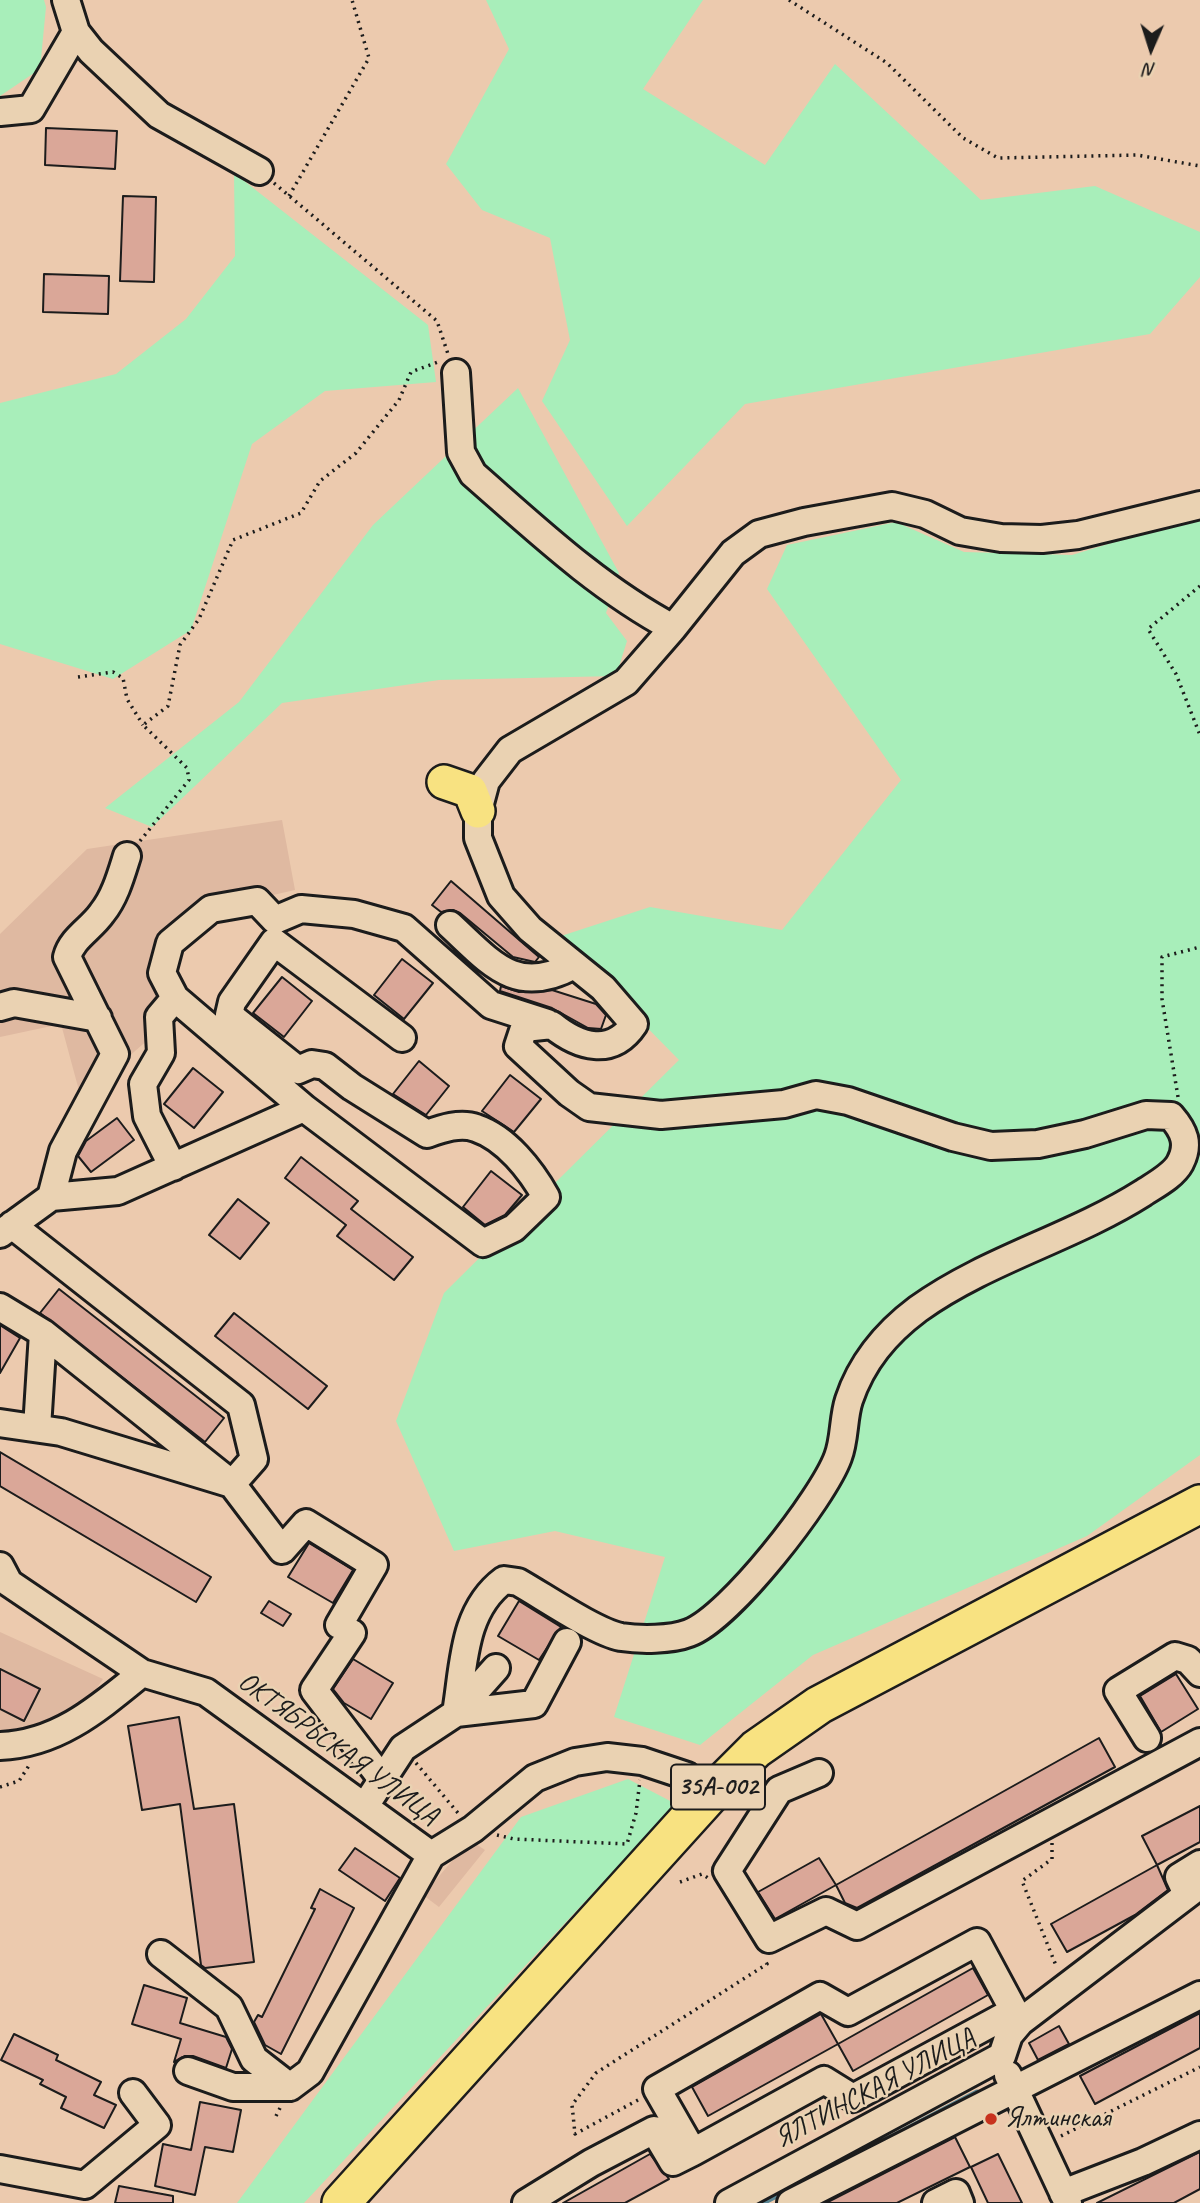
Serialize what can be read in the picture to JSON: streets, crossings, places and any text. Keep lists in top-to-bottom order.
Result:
{
  "streets": {
    "highway": ["35А-002"],
    "street": ["ОКТЯБРЬСКАЯ УЛИЦА", "ЯЛТИНСКАЯ УЛИЦА"]
  },
  "crossings": [
    ["ОКТЯБРЬСКАЯ УЛИЦА", "35А-002"]
  ],
  "places": ["Ялтинская"],
  "north": "bottom"
}
